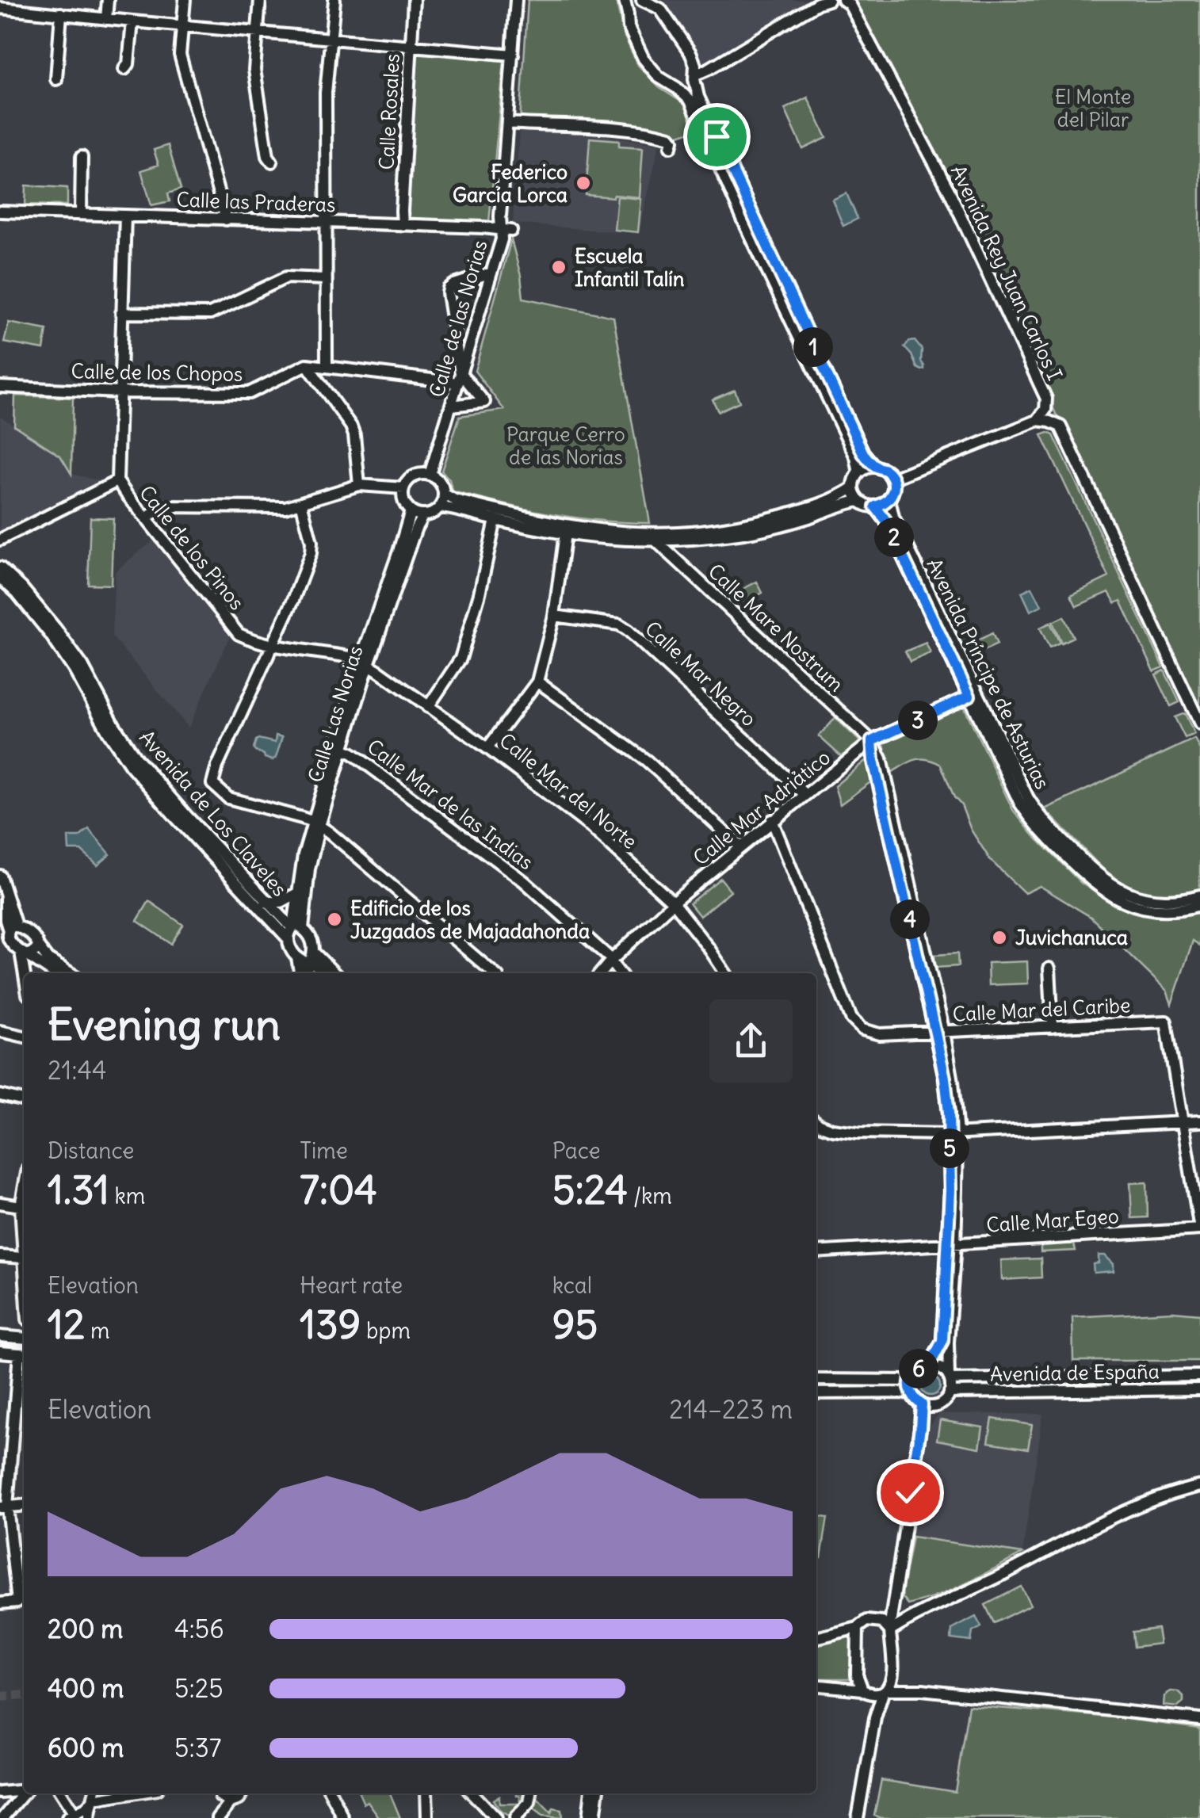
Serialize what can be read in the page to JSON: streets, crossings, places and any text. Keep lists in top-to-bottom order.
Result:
{
  "streets": {
    "street": [
      "Calle Rosales",
      "Calle las Praderas",
      "Avenida Rey Juan Carlos I",
      "Calle de las Norias",
      "Calle de los Chopos",
      "Calle de los Pinos",
      "Calle Mare Nostrum",
      "Calle Mar Negro",
      "Avenida Príncipe de Asturias",
      "Calle Las Norias",
      "Calle Mar del Norte",
      "Calle Mar de las Indias",
      "Calle Mar Adriático",
      "Avenida de Los Claveles",
      "Calle Mar del Caribe",
      "Calle Mar Egeo",
      "Avenida de España"
    ]
  },
  "crossings": [
    ["Calle Rosales", "Calle las Praderas"],
    ["Calle las Praderas", "Calle de las Norias"],
    ["Calle las Praderas", "Calle de los Pinos"],
    ["Calle de las Norias", "Calle Las Norias"],
    ["Calle de los Chopos", "Calle de los Pinos"],
    ["Calle de los Pinos", "Calle Las Norias"],
    ["Calle de los Pinos", "Calle Mar del Norte"],
    ["Calle Mare Nostrum", "Calle Mar Adriático"],
    ["Calle Mar Negro", "Calle Mar Adriático"],
    ["Avenida Príncipe de Asturias", "Calle Mar Adriático"],
    ["Calle Las Norias", "Calle Mar del Norte"],
    ["Calle Mar del Norte", "Calle Mar Adriático"],
    ["Calle Mar de las Indias", "Calle Mar Adriático"],
    ["Calle Mar Adriático", "Calle Mar del Caribe"]
  ],
  "parks": ["El Monte del Pilar", "Parque Cerro de las Norias"],
  "places": [
    "Federico García Lorca",
    "Escuela Infantil Talín",
    "Edificio de los Juzgados de Majadahonda",
    "Juvichanuca"
  ],
  "page": {
    "pins": [
      "1",
      "2",
      "3",
      "4",
      "5",
      "6"
    ],
    "heading": ["Evening run", "21:44"],
    "stats": [
      ["Distance", "1.31 km"],
      ["Time", "7:04"],
      ["Pace", "5:24 /km"],
      ["Elevation", "12 m"],
      ["Heart rate", "139 bpm"],
      ["kcal", "95"]
    ],
    "chart": ["Elevation", "214–223 m"],
    "list": [
      {
        "name": "200 m",
        "note": "4:56"
      },
      {
        "name": "400 m",
        "note": "5:25"
      },
      {
        "name": "600 m",
        "note": "5:37"
      }
    ]
  }
}
